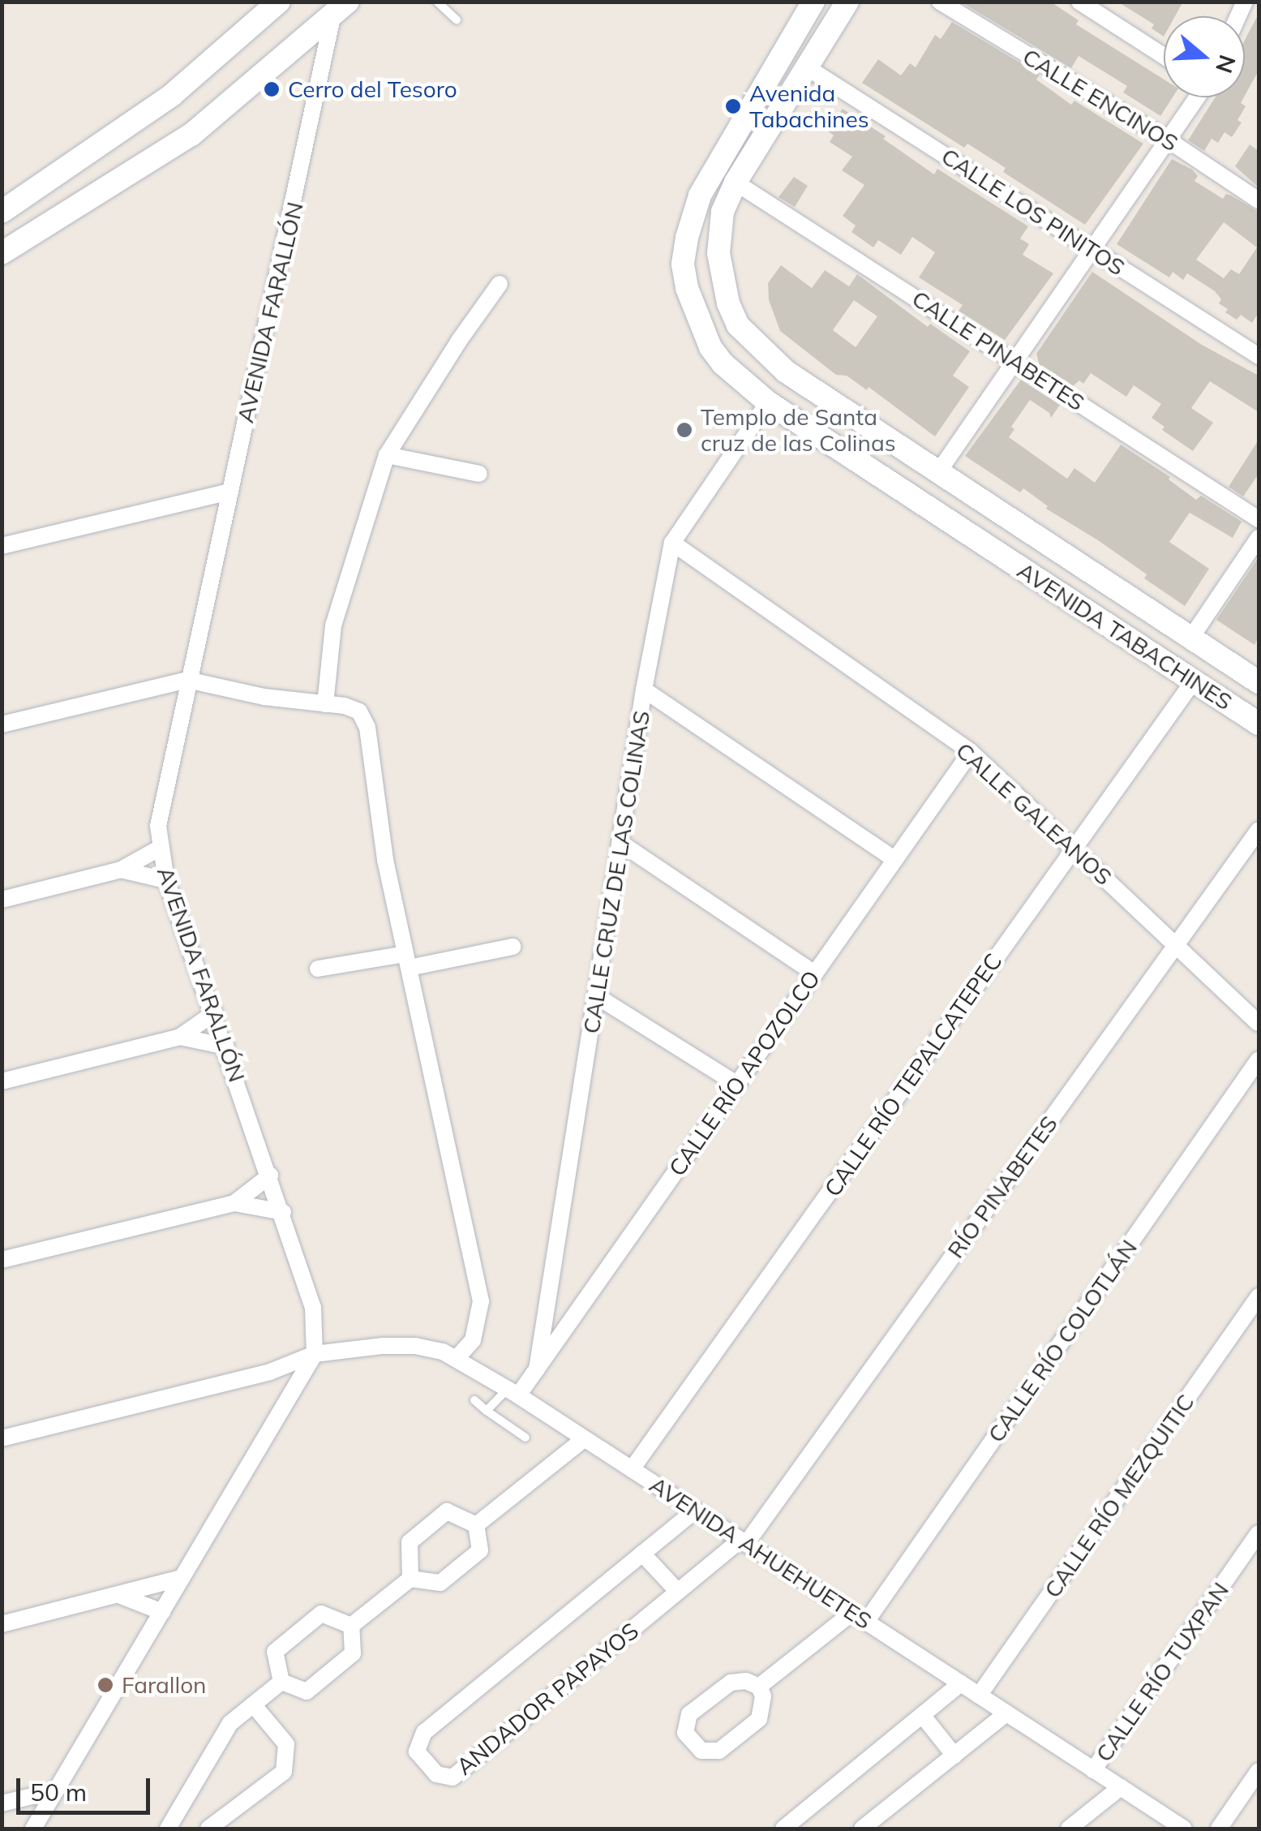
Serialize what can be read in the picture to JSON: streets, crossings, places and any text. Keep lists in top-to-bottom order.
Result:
{
  "streets": {
    "street": [
      "CALLE ENCINOS",
      "CALLE LOS PINITOS",
      "AVENIDA FARALLÓN",
      "CALLE PINABETES",
      "AVENIDA TABACHINES",
      "CALLE GALEANOS",
      "CALLE CRUZ DE LAS COLINAS",
      "CALLE RÍO APOZOLCO",
      "CALLE RÍO TEPALCATEPEC",
      "RÍO PINABETES",
      "CALLE RÍO COLOTLÁN",
      "CALLE RÍO MEZQUITIC",
      "AVENIDA AHUEHUETES",
      "CALLE RÍO TUXPAN",
      "ANDADOR PAPAYOS"
    ]
  },
  "crossings": [
    ["CALLE LOS PINITOS", "AVENIDA TABACHINES"],
    ["AVENIDA FARALLÓN", "AVENIDA AHUEHUETES"],
    ["CALLE PINABETES", "AVENIDA TABACHINES"],
    ["AVENIDA TABACHINES", "CALLE CRUZ DE LAS COLINAS"],
    ["AVENIDA TABACHINES", "CALLE RÍO TEPALCATEPEC"],
    ["CALLE GALEANOS", "CALLE CRUZ DE LAS COLINAS"],
    ["CALLE GALEANOS", "CALLE RÍO APOZOLCO"],
    ["CALLE GALEANOS", "CALLE RÍO TEPALCATEPEC"],
    ["CALLE GALEANOS", "RÍO PINABETES"],
    ["CALLE CRUZ DE LAS COLINAS", "CALLE RÍO APOZOLCO"],
    ["CALLE RÍO APOZOLCO", "AVENIDA AHUEHUETES"],
    ["CALLE RÍO TEPALCATEPEC", "AVENIDA AHUEHUETES"],
    ["RÍO PINABETES", "AVENIDA AHUEHUETES"],
    ["RÍO PINABETES", "ANDADOR PAPAYOS"],
    ["CALLE RÍO COLOTLÁN", "AVENIDA AHUEHUETES"],
    ["CALLE RÍO MEZQUITIC", "AVENIDA AHUEHUETES"],
    ["AVENIDA AHUEHUETES", "CALLE RÍO TUXPAN"],
    ["AVENIDA AHUEHUETES", "ANDADOR PAPAYOS"]
  ],
  "places": [
    "Cerro del Tesoro",
    "Avenida Tabachines",
    "Templo de Santa cruz de las Colinas",
    "Farallon"
  ],
  "scale_bar": "50 m",
  "north": "right"
}
